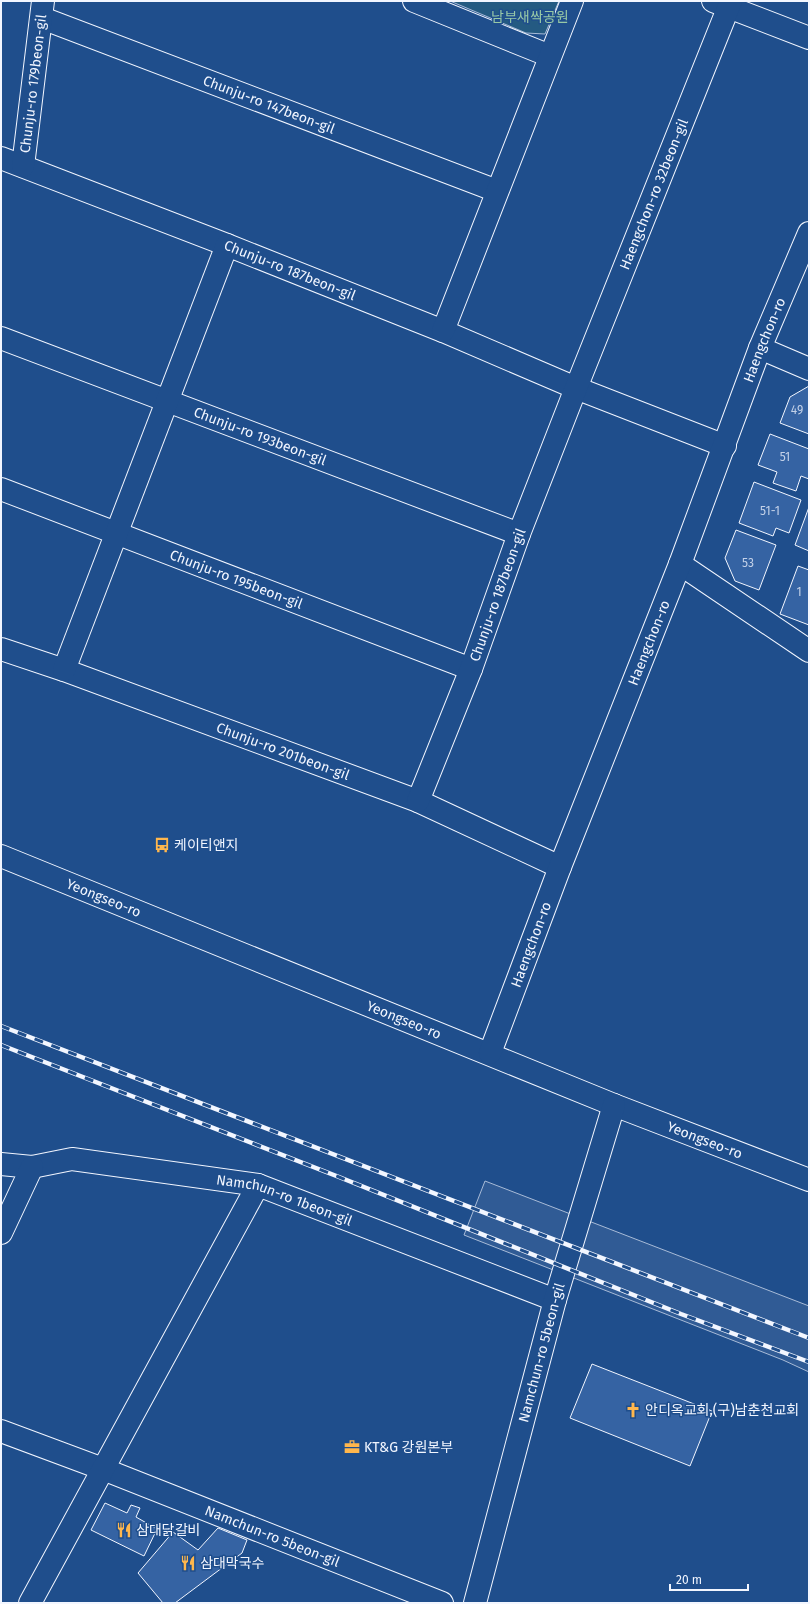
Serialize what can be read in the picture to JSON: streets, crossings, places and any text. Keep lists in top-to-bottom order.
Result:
{
  "streets": {
    "street": [
      "Chunju-ro 179beon-gil",
      "Chunju-ro 147beon-gil",
      "Haengchon-ro 32beon-gil",
      "Chunju-ro 187beon-gil",
      "Haengchon-ro",
      "Chunju-ro 193beon-gil",
      "Chunju-ro 195beon-gil",
      "Chunju-ro 201beon-gil",
      "Yeongseo-ro",
      "Namchun-ro 1beon-gil",
      "Namchun-ro 5beon-gil"
    ]
  },
  "crossings": [
    ["Chunju-ro 179beon-gil", "Chunju-ro 147beon-gil"],
    ["Chunju-ro 179beon-gil", "Chunju-ro 187beon-gil"],
    ["Haengchon-ro 32beon-gil", "Chunju-ro 187beon-gil"],
    ["Chunju-ro 187beon-gil", "Haengchon-ro"],
    ["Chunju-ro 187beon-gil", "Chunju-ro 193beon-gil"],
    ["Chunju-ro 187beon-gil", "Chunju-ro 195beon-gil"],
    ["Chunju-ro 187beon-gil", "Chunju-ro 201beon-gil"],
    ["Haengchon-ro", "Chunju-ro 201beon-gil"],
    ["Haengchon-ro", "Yeongseo-ro"],
    ["Yeongseo-ro", "Namchun-ro 5beon-gil"],
    ["Namchun-ro 1beon-gil", "Namchun-ro 5beon-gil"]
  ],
  "parks": ["남부새싹공원"],
  "places": {
    "bus stop": ["케이티앤지"],
    "church": ["안디옥교회,(구)남춘천교회"],
    "office": ["KT&G 강원본부"],
    "restaurant": ["삼대닭갈비", "삼대막국수"]
  },
  "house_numbers": [
    "49",
    "51",
    "51-1",
    "53",
    "1"
  ],
  "scale_bar": "20 m"
}
